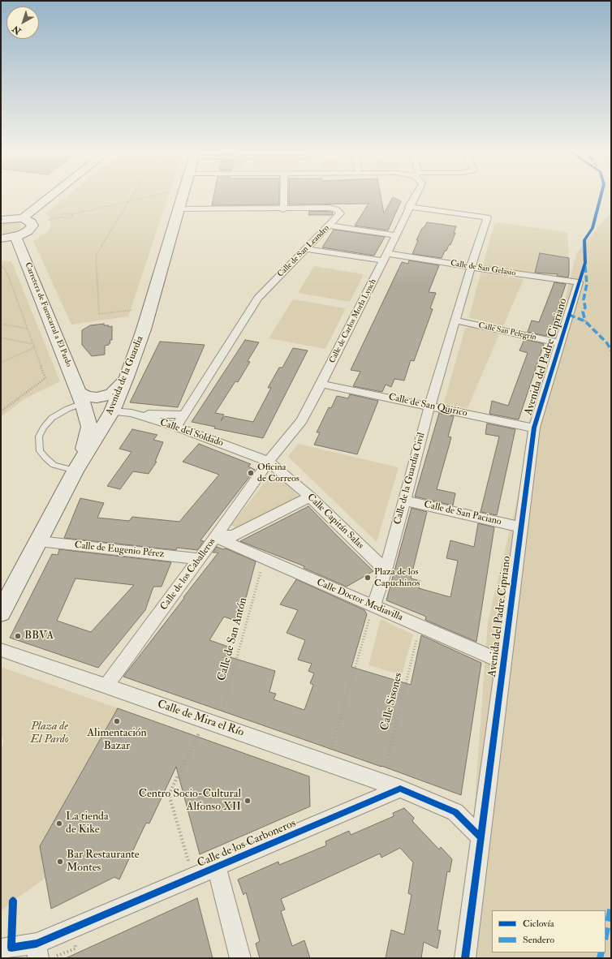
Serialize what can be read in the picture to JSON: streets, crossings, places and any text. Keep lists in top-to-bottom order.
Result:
{
  "streets": {
    "street": [
      "Calle de San Leandro",
      "Calle de San Gelasio",
      "Carretera de Fuencarral a El Pardo",
      "Calle de Carlos Morla Lynch",
      "Calle San Pelegrín",
      "Avenida del Padre Cipriano",
      "Avenida de la Guardia",
      "Calle de San Quirico",
      "Calle del Soldado",
      "Calle de la Guardia Civil",
      "Calle de San Paciano",
      "Calle Capitán Salas",
      "Calle de Eugenio Pérez",
      "Calle de los Caballeros",
      "Calle Doctor Mediavilla",
      "Calle de Mira el Río",
      "Calle de los Carboneros"
    ],
    "path": ["Calle de San Antón", "Calle Sisones"]
  },
  "crossings": [
    ["Calle de San Leandro", "Calle de San Gelasio"],
    ["Calle de San Leandro", "Avenida de la Guardia"],
    ["Calle de San Leandro", "Calle del Soldado"],
    ["Calle de San Gelasio", "Calle de Carlos Morla Lynch"],
    ["Calle de San Gelasio", "Avenida del Padre Cipriano"],
    ["Calle de San Gelasio", "Calle de la Guardia Civil"],
    ["Carretera de Fuencarral a El Pardo", "Avenida de la Guardia"],
    ["Calle de Carlos Morla Lynch", "Calle de San Quirico"],
    ["Calle de Carlos Morla Lynch", "Calle del Soldado"],
    ["Calle de Carlos Morla Lynch", "Calle de la Guardia Civil"],
    ["Calle de Carlos Morla Lynch", "Calle Capitán Salas"],
    ["Calle de Carlos Morla Lynch", "Calle de los Caballeros"],
    ["Calle San Pelegrín", "Avenida del Padre Cipriano"],
    ["Calle San Pelegrín", "Calle de la Guardia Civil"],
    ["Avenida del Padre Cipriano", "Calle de San Quirico"],
    ["Avenida del Padre Cipriano", "Calle de San Paciano"],
    ["Avenida del Padre Cipriano", "Calle Doctor Mediavilla"],
    ["Avenida de la Guardia", "Calle del Soldado"],
    ["Avenida de la Guardia", "Calle de Eugenio Pérez"],
    ["Calle de San Quirico", "Calle de la Guardia Civil"],
    ["Calle del Soldado", "Calle Capitán Salas"],
    ["Calle del Soldado", "Calle de los Caballeros"],
    ["Calle de la Guardia Civil", "Calle de San Paciano"],
    ["Calle de la Guardia Civil", "Calle Capitán Salas"],
    ["Calle de la Guardia Civil", "Calle Doctor Mediavilla"],
    ["Calle Capitán Salas", "Calle de los Caballeros"],
    ["Calle de Eugenio Pérez", "Calle de los Caballeros"],
    ["Calle de los Caballeros", "Calle Doctor Mediavilla"],
    ["Calle de los Caballeros", "Calle de Mira el Río"],
    ["Calle Doctor Mediavilla", "Calle de San Antón"],
    ["Calle Doctor Mediavilla", "Calle Sisones"],
    ["Calle de San Antón", "Calle de Mira el Río"],
    ["Calle de San Antón", "Calle de los Carboneros"],
    ["Calle Sisones", "Calle de Mira el Río"],
    ["Calle de Mira el Río", "Calle de los Carboneros"]
  ],
  "parks": ["Plaza de El Pardo"],
  "places": [
    "Oficina de Correos",
    "Plaza de los Capuchinos",
    "BBVA",
    "Alimentación Bazar",
    "Centro Socio-Cultural Alfonso XII",
    "La tienda de Kike",
    "Bar Restaurante Montes"
  ],
  "legend": ["Ciclovía", "Sendero"],
  "north": "bottom left"
}
